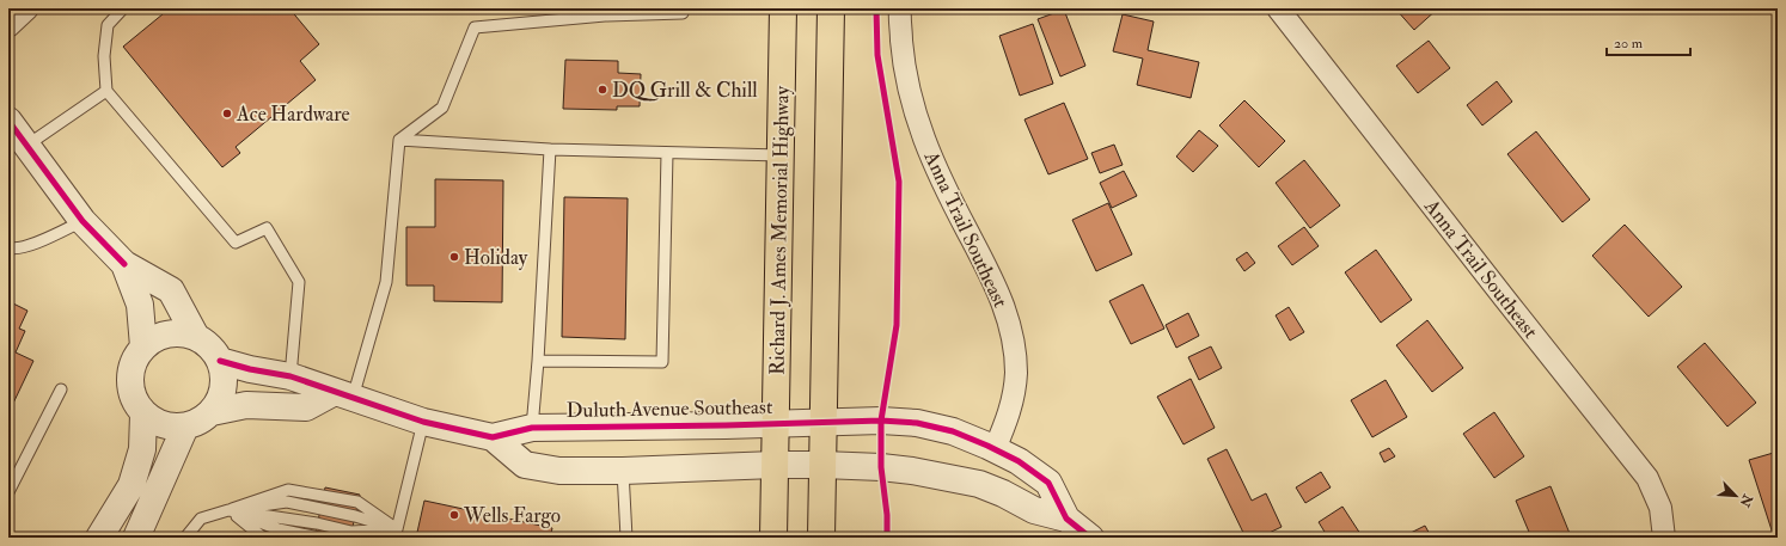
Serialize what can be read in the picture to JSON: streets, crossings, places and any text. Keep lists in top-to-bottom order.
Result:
{
  "streets": {
    "main road": ["Richard J. Ames Memorial Highway"],
    "street": ["Anna Trail Southeast", "Duluth Avenue Southeast"]
  },
  "crossings": [
    ["Anna Trail Southeast", "Duluth Avenue Southeast"],
    ["Richard J. Ames Memorial Highway", "Duluth Avenue Southeast"]
  ],
  "places": [
    "DQ Grill & Chill",
    "Ace Hardware",
    "Holiday",
    "Wells Fargo"
  ],
  "scale_bar": "20 m",
  "north": "bottom right"
}
